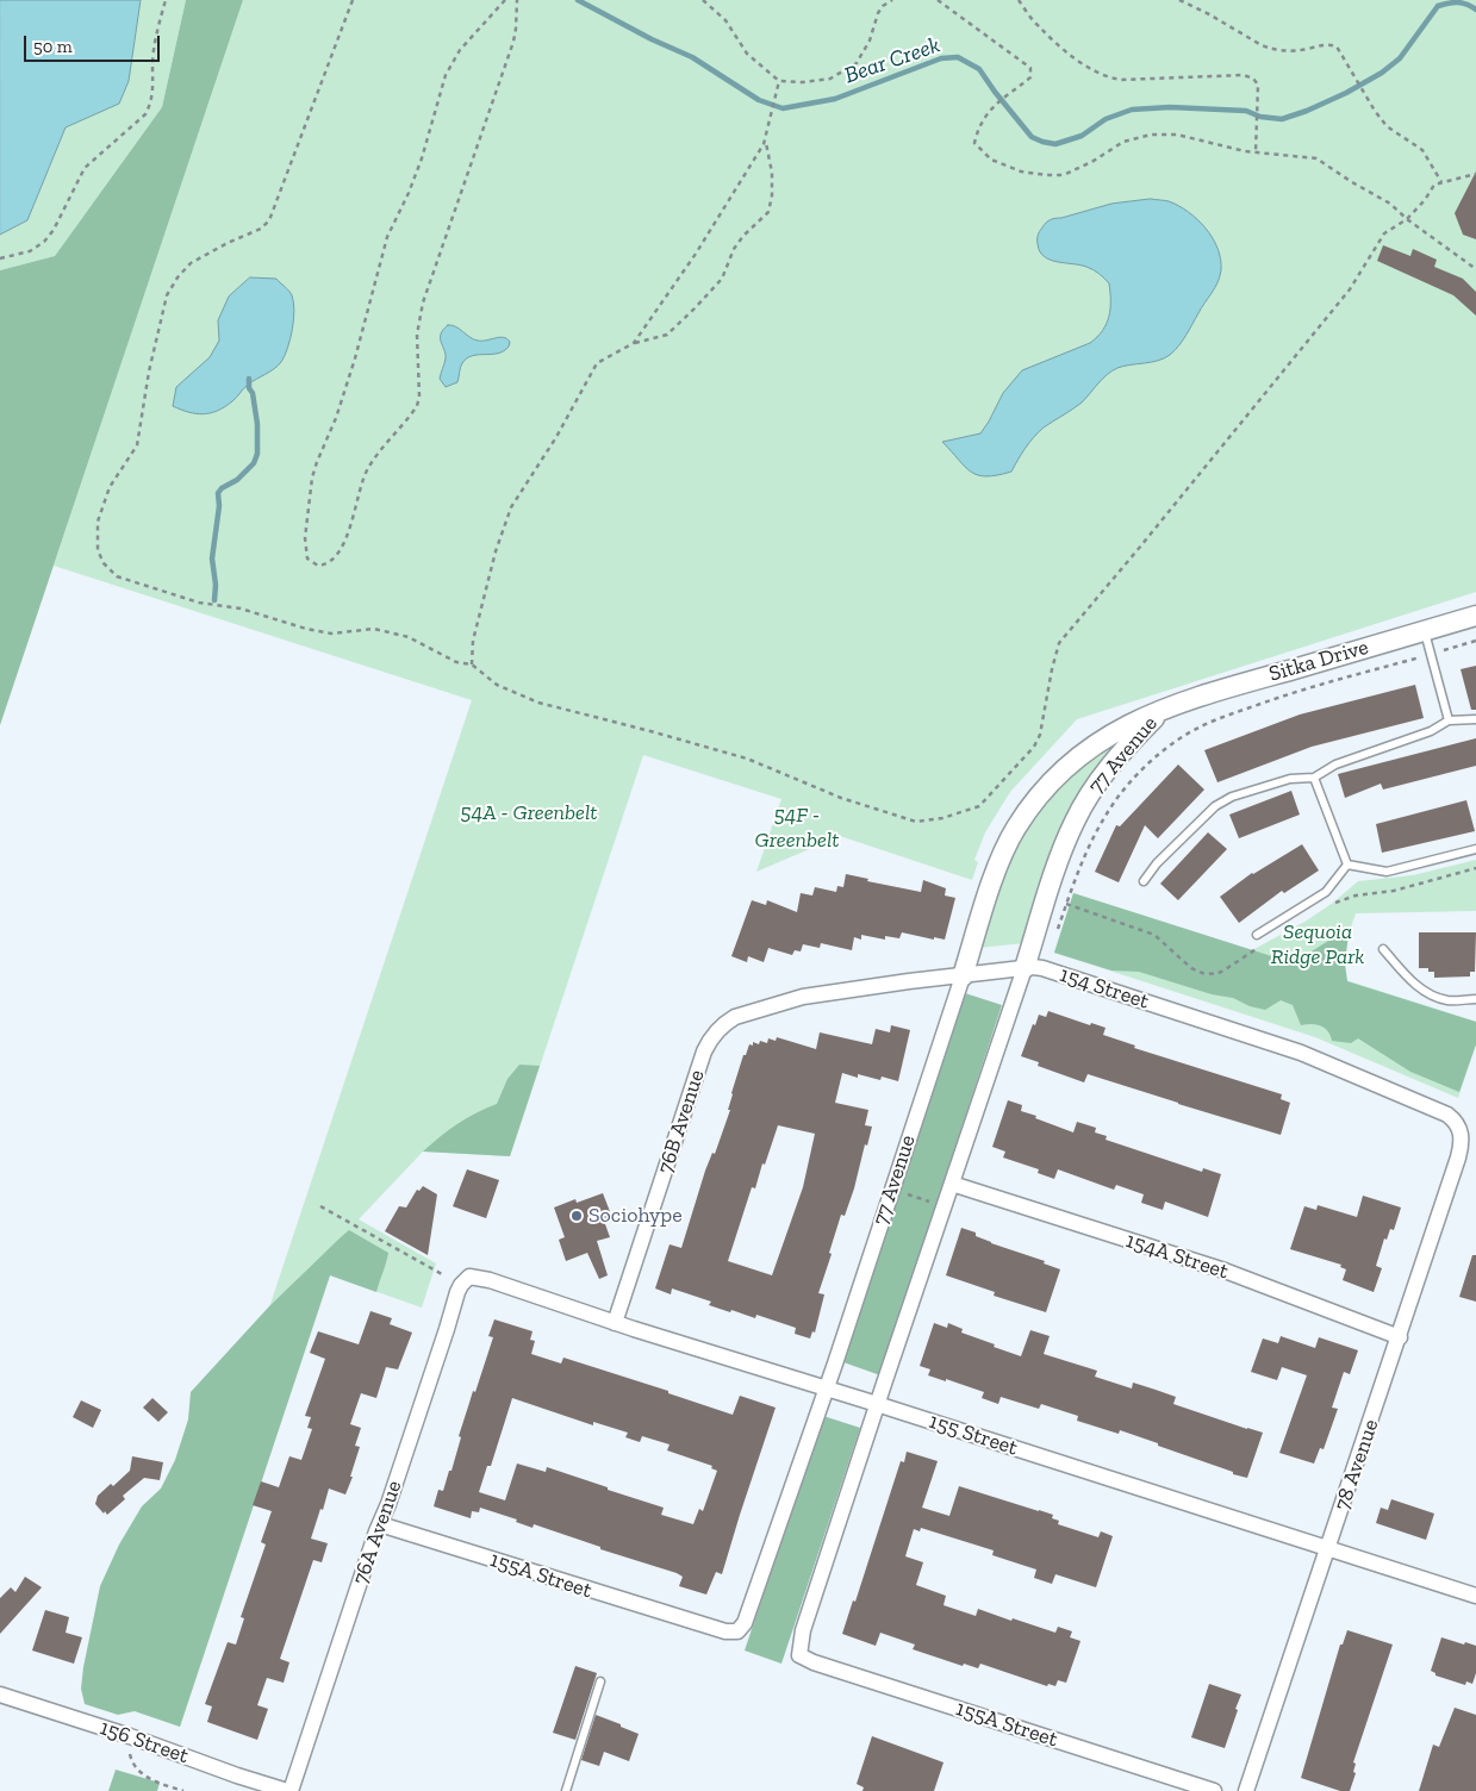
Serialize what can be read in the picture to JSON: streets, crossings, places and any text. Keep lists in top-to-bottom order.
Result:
{
  "streets": {
    "street": [
      "Sitka Drive",
      "77 Avenue",
      "154 Street",
      "76B Avenue",
      "154A Street",
      "155 Street",
      "78 Avenue",
      "76A Avenue",
      "155A Street",
      "156 Street"
    ]
  },
  "crossings": [
    ["Sitka Drive", "77 Avenue"],
    ["77 Avenue", "154 Street"],
    ["77 Avenue", "154A Street"],
    ["77 Avenue", "155 Street"],
    ["77 Avenue", "155A Street"],
    ["154 Street", "76B Avenue"],
    ["154 Street", "78 Avenue"],
    ["76B Avenue", "155 Street"],
    ["154A Street", "78 Avenue"],
    ["155 Street", "78 Avenue"],
    ["155 Street", "76A Avenue"],
    ["76A Avenue", "155A Street"],
    ["76A Avenue", "156 Street"]
  ],
  "water": ["Bear Creek"],
  "parks": ["54A - Greenbelt", "54F - Greenbelt", "Sequoia Ridge Park"],
  "places": ["Sociohype"],
  "scale_bar": "50 m"
}
